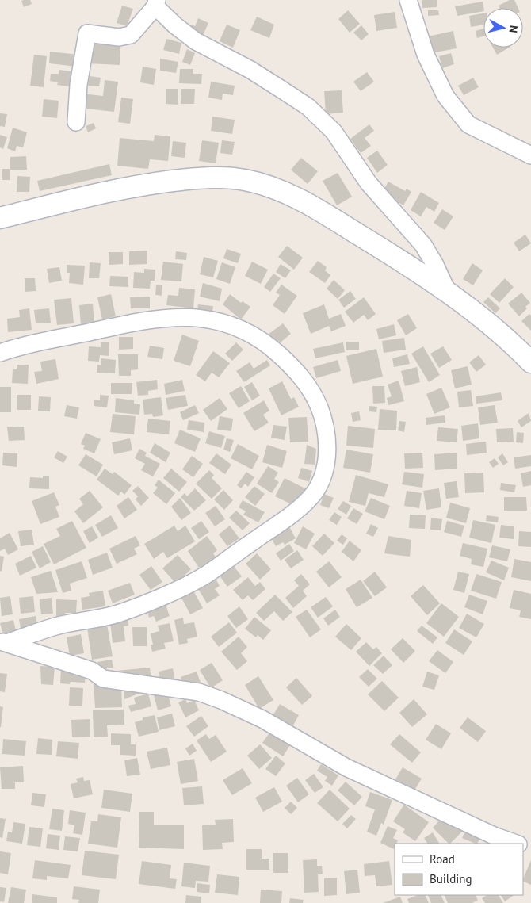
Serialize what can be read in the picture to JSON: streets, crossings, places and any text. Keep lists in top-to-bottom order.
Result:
{
  "legend": ["Road", "Building"],
  "north": "right"
}
